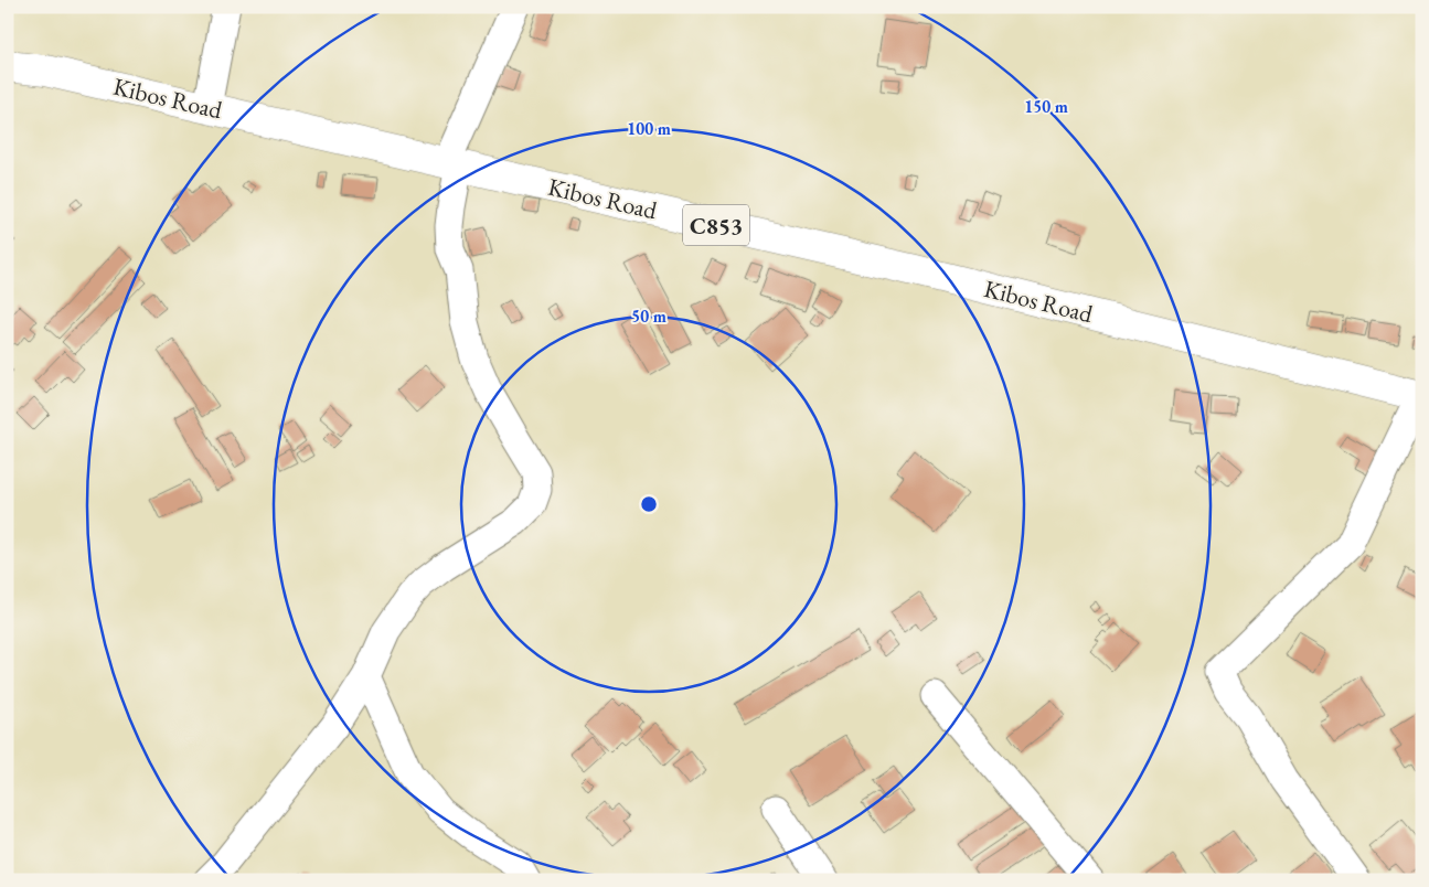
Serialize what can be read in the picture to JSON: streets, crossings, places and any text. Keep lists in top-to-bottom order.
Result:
{
  "streets": {
    "main road": ["Kibos Road", "C853"]
  },
  "rings": ["150 m", "100 m", "50 m"]
}
